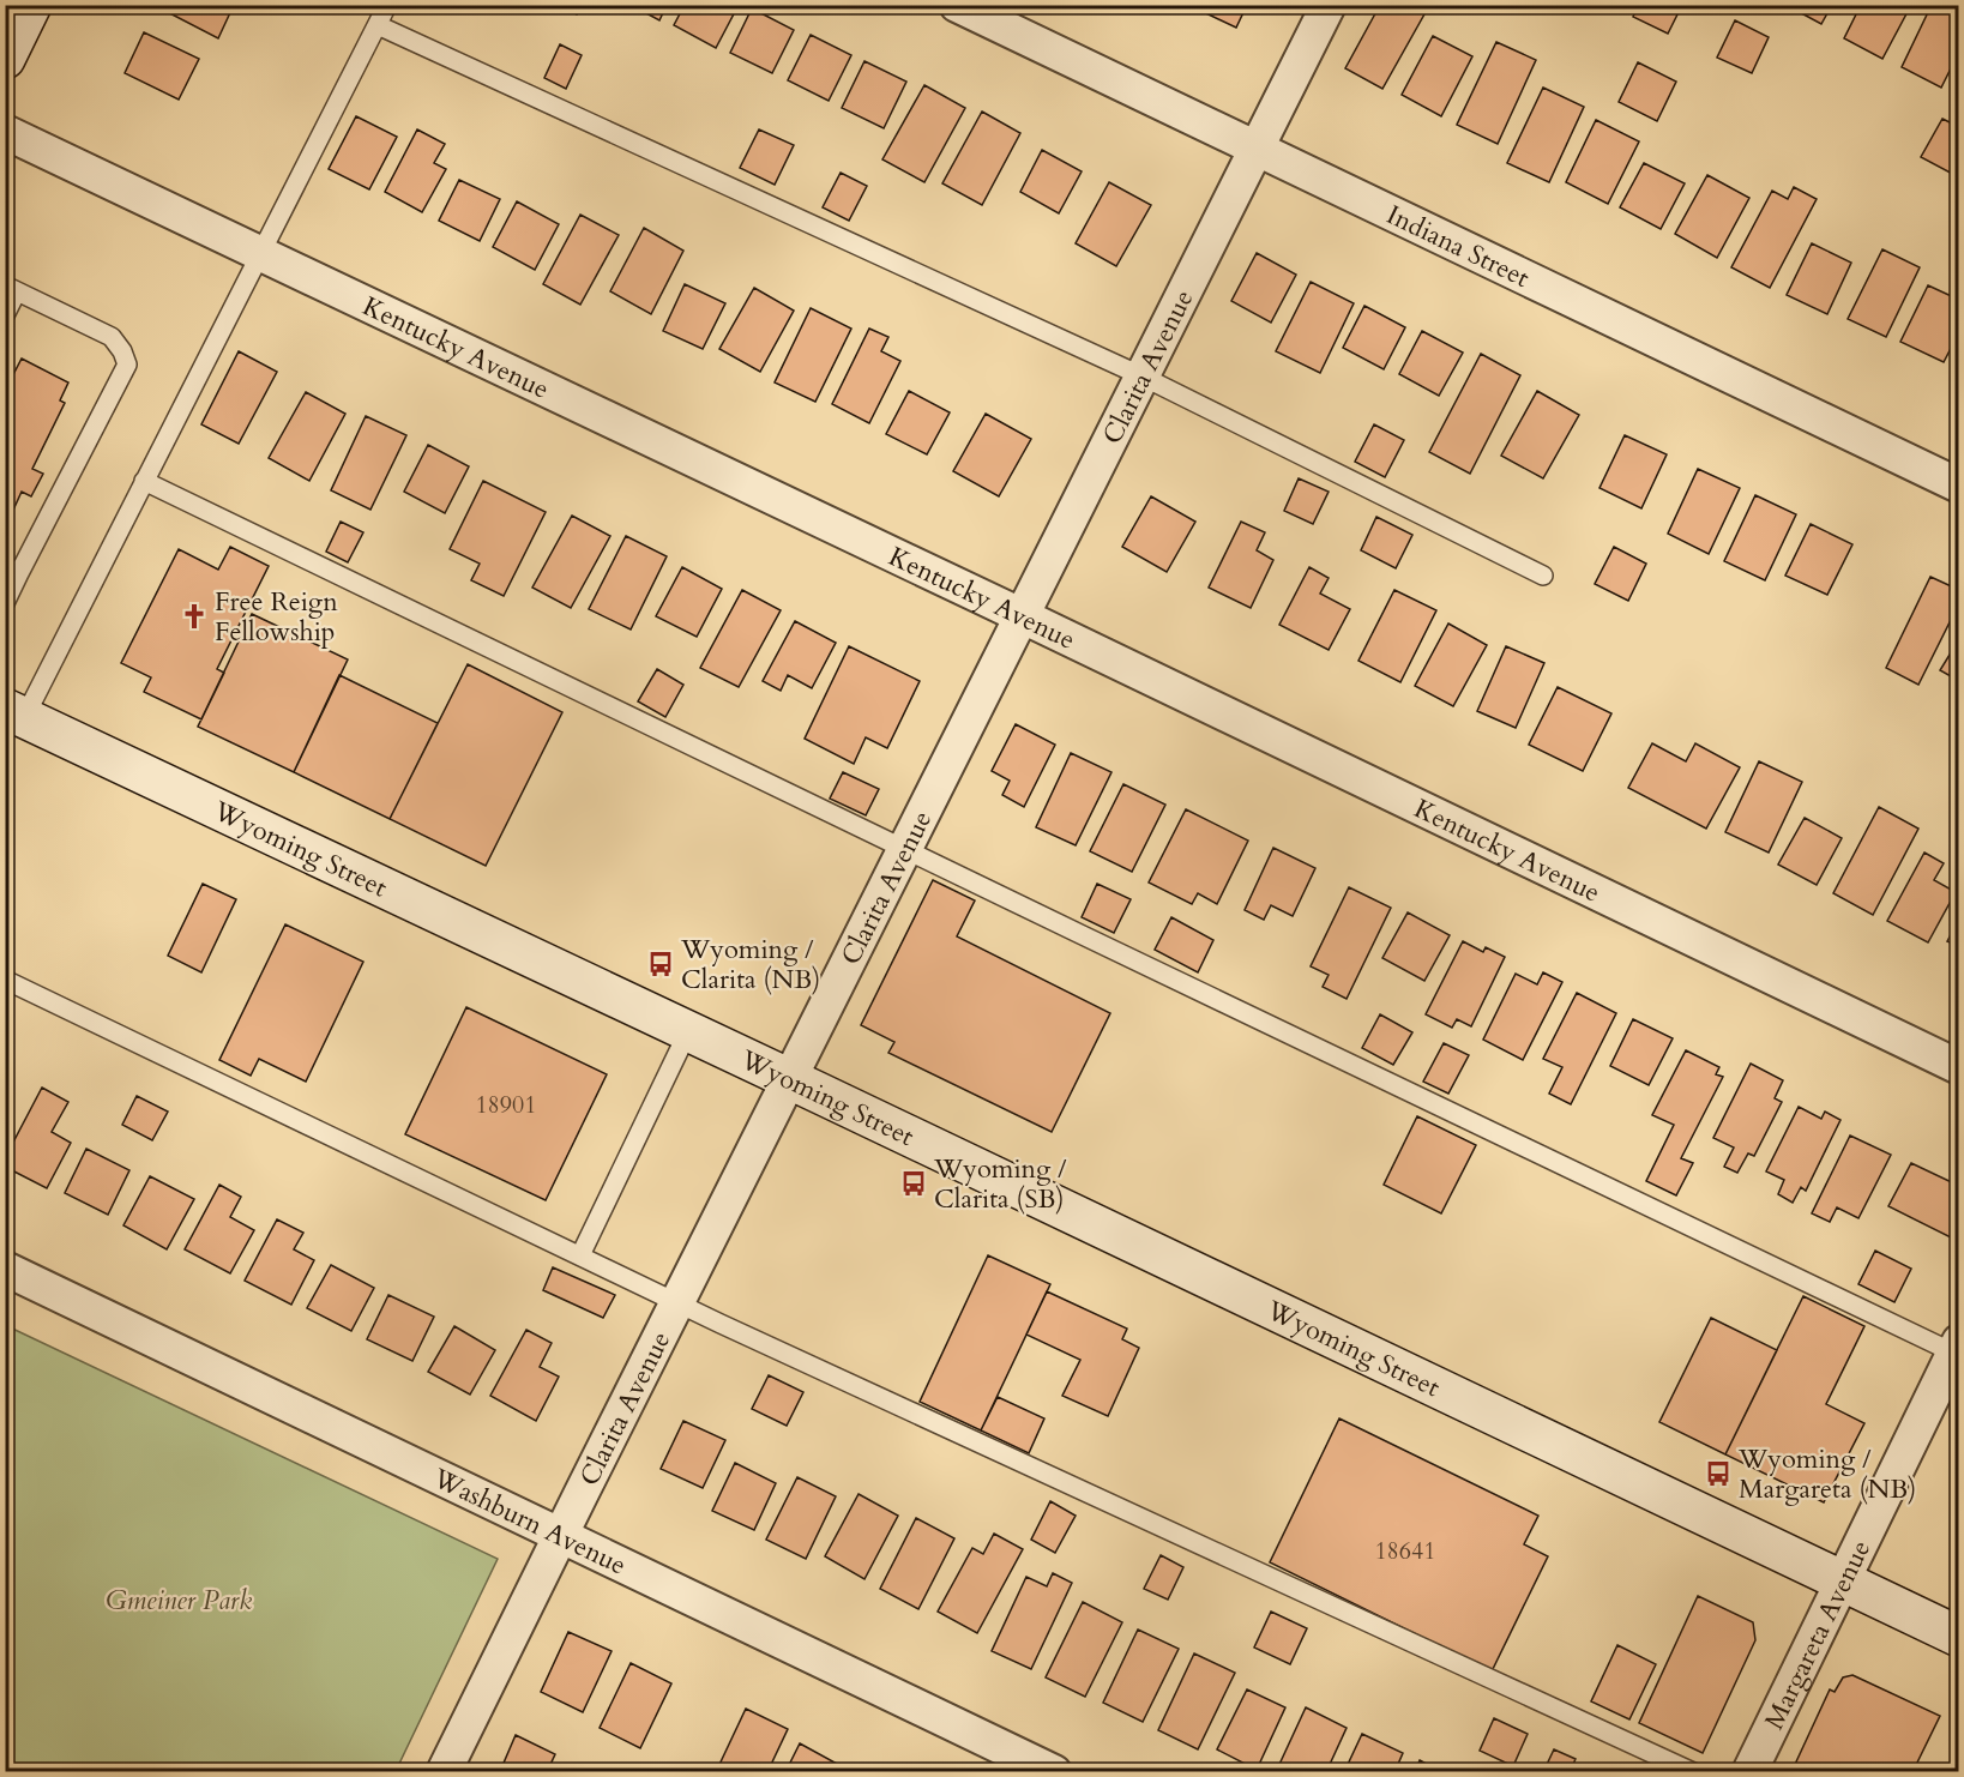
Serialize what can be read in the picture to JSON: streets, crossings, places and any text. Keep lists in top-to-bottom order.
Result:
{
  "streets": {
    "street": [
      "Indiana Street",
      "Kentucky Avenue",
      "Clarita Avenue",
      "Wyoming Street",
      "Washburn Avenue",
      "Margareta Avenue"
    ]
  },
  "crossings": [
    ["Indiana Street", "Clarita Avenue"],
    ["Kentucky Avenue", "Clarita Avenue"],
    ["Clarita Avenue", "Wyoming Street"],
    ["Clarita Avenue", "Washburn Avenue"],
    ["Wyoming Street", "Margareta Avenue"]
  ],
  "parks": ["Gmeiner Park"],
  "places": {
    "church": ["Free Reign Fellowship"],
    "bus stop": ["Wyoming / Clarita (NB)", "Wyoming / Clarita (SB)", "Wyoming / Margareta (NB)"]
  },
  "house_numbers": ["18901", "18641"]
}
